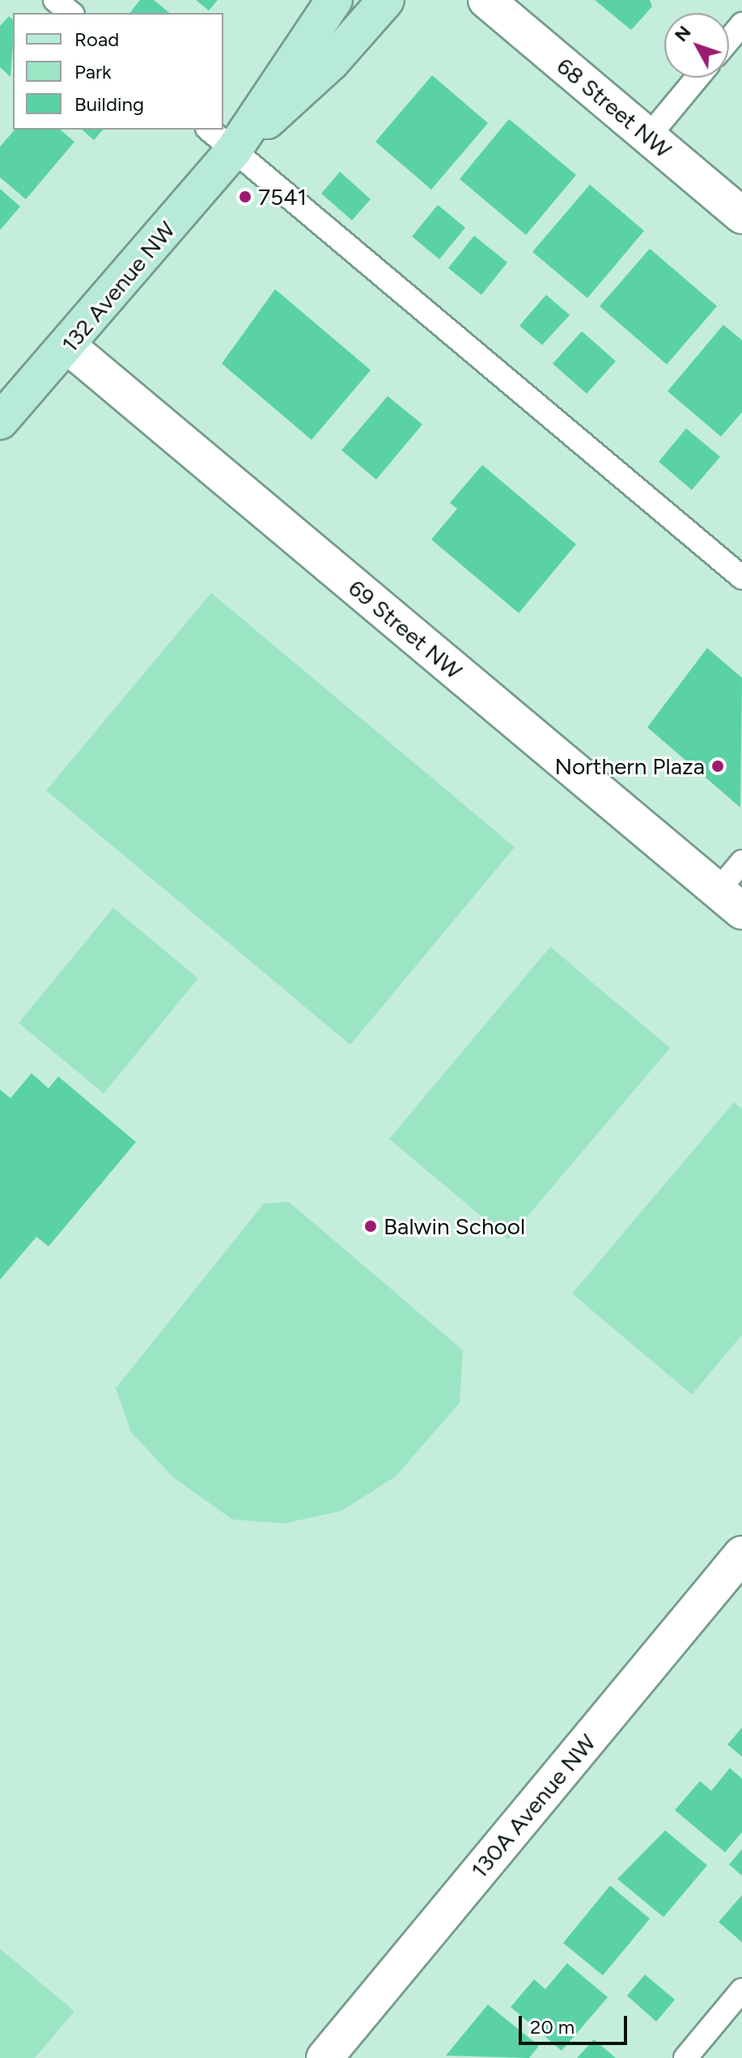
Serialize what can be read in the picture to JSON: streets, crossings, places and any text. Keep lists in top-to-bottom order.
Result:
{
  "streets": {
    "street": [
      "68 Street NW",
      "132 Avenue NW",
      "69 Street NW",
      "130A Avenue NW"
    ]
  },
  "crossings": [
    ["132 Avenue NW", "69 Street NW"]
  ],
  "places": ["7541", "Northern Plaza", "Balwin School"],
  "legend": ["Road", "Park", "Building"],
  "scale_bar": "20 m",
  "north": "top left"
}
